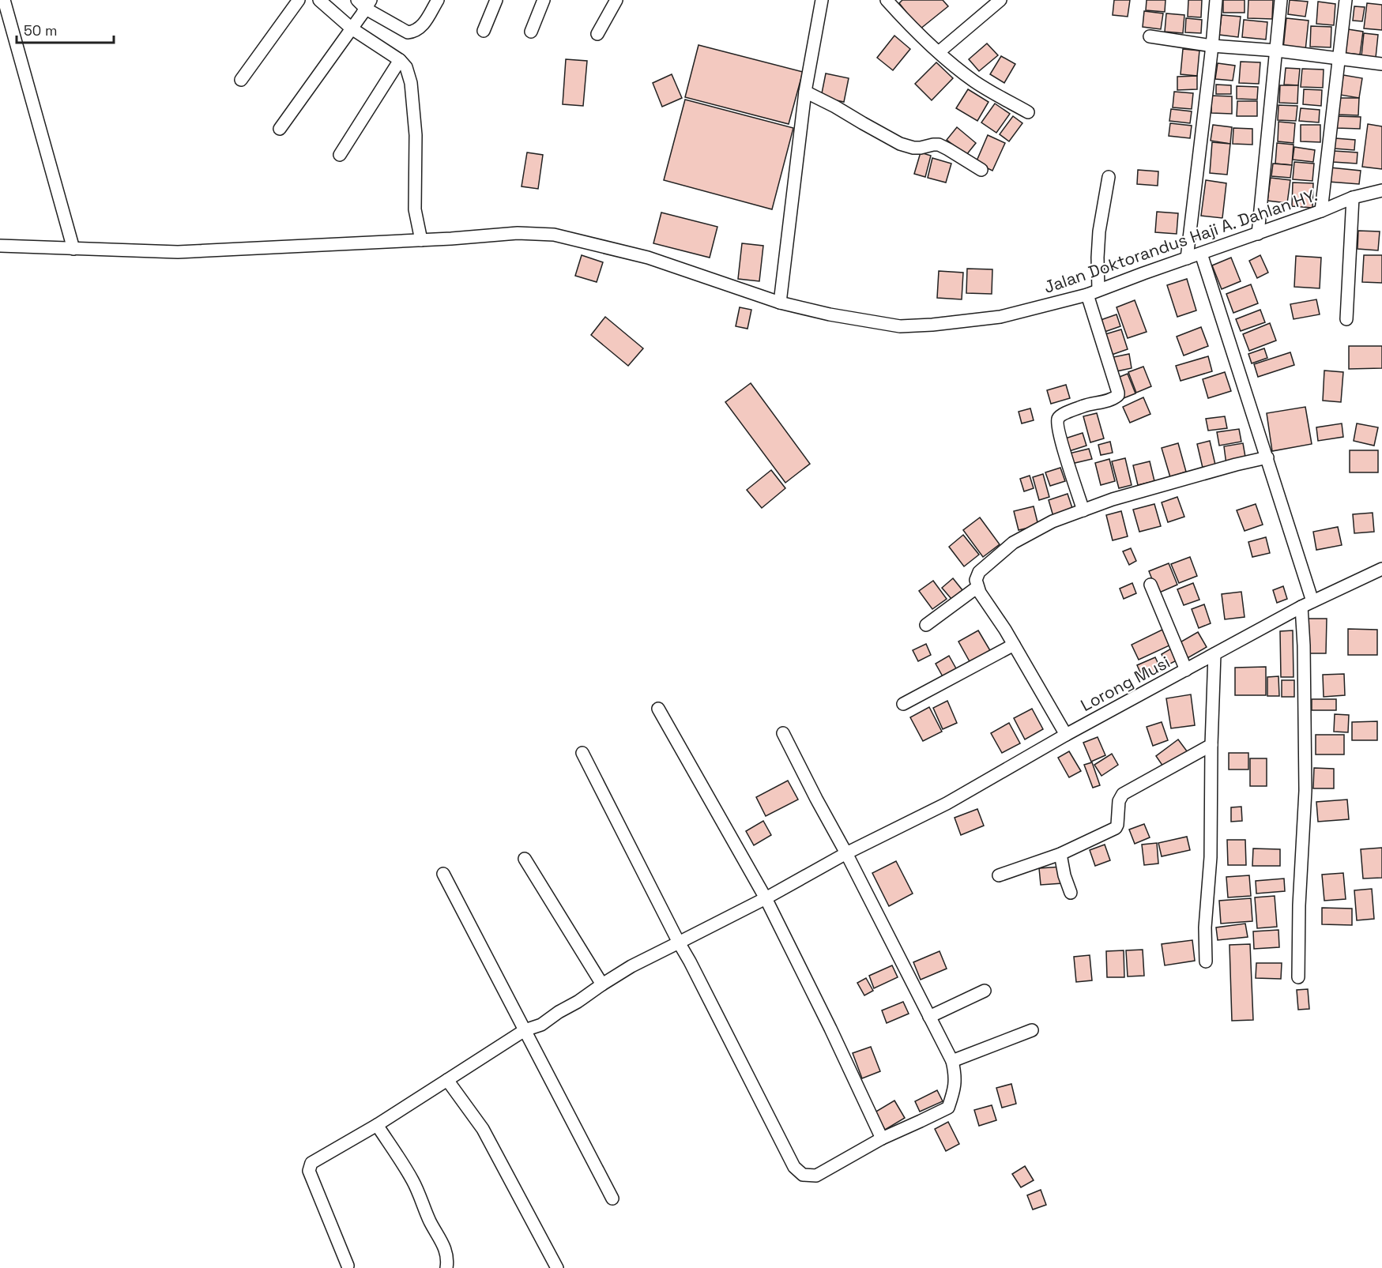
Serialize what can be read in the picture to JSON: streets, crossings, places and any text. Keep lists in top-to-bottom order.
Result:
{
  "streets": {
    "street": ["Jalan Doktorandus Haji A. Dahlan HY.", "Lorong Musi"]
  },
  "scale_bar": "50 m"
}
